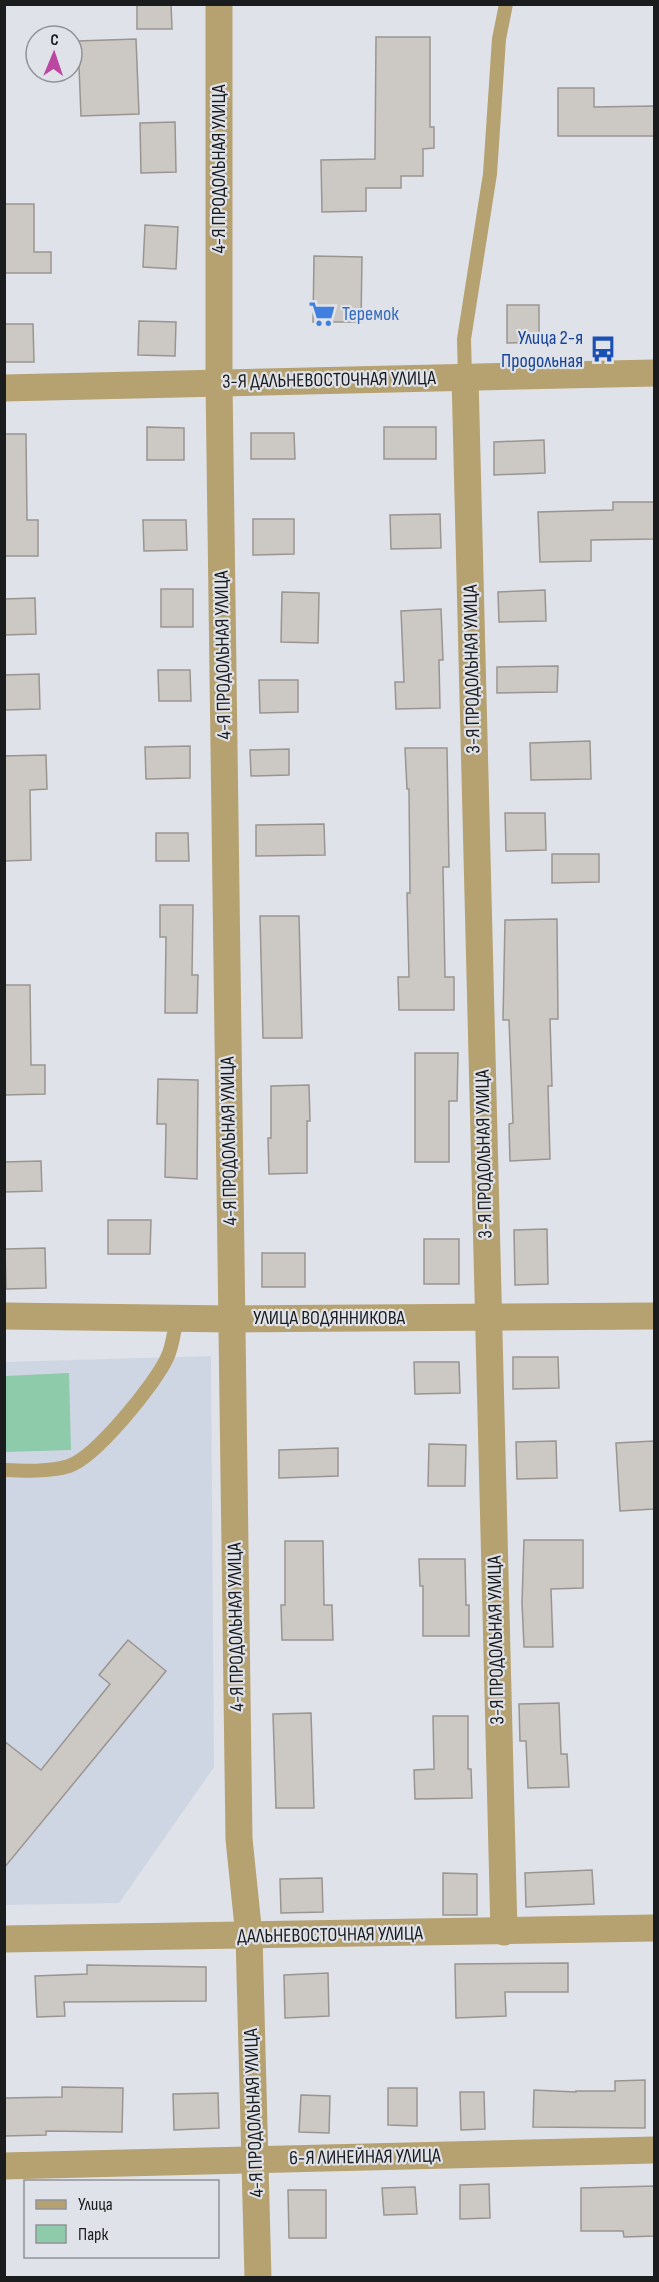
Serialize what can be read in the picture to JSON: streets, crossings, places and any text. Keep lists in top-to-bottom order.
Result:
{
  "streets": {
    "street": [
      "4-Я ПРОДОЛЬНАЯ УЛИЦА",
      "3-Я ДАЛЬНЕВОСТОЧНАЯ УЛИЦА",
      "3-Я ПРОДОЛЬНАЯ УЛИЦА",
      "УЛИЦА ВОДЯННИКОВА",
      "ДАЛЬНЕВОСТОЧНАЯ УЛИЦА",
      "6-Я ЛИНЕЙНАЯ УЛИЦА"
    ]
  },
  "crossings": [
    ["4-Я ПРОДОЛЬНАЯ УЛИЦА", "3-Я ДАЛЬНЕВОСТОЧНАЯ УЛИЦА"],
    ["4-Я ПРОДОЛЬНАЯ УЛИЦА", "УЛИЦА ВОДЯННИКОВА"],
    ["4-Я ПРОДОЛЬНАЯ УЛИЦА", "ДАЛЬНЕВОСТОЧНАЯ УЛИЦА"],
    ["4-Я ПРОДОЛЬНАЯ УЛИЦА", "6-Я ЛИНЕЙНАЯ УЛИЦА"],
    ["3-Я ДАЛЬНЕВОСТОЧНАЯ УЛИЦА", "3-Я ПРОДОЛЬНАЯ УЛИЦА"],
    ["3-Я ПРОДОЛЬНАЯ УЛИЦА", "УЛИЦА ВОДЯННИКОВА"],
    ["3-Я ПРОДОЛЬНАЯ УЛИЦА", "ДАЛЬНЕВОСТОЧНАЯ УЛИЦА"]
  ],
  "places": {
    "supermarket": ["Теремок"],
    "bus stop": ["Улица 2-я Продольная"]
  },
  "legend": ["Улица", "Парк"],
  "north": "top"
}
